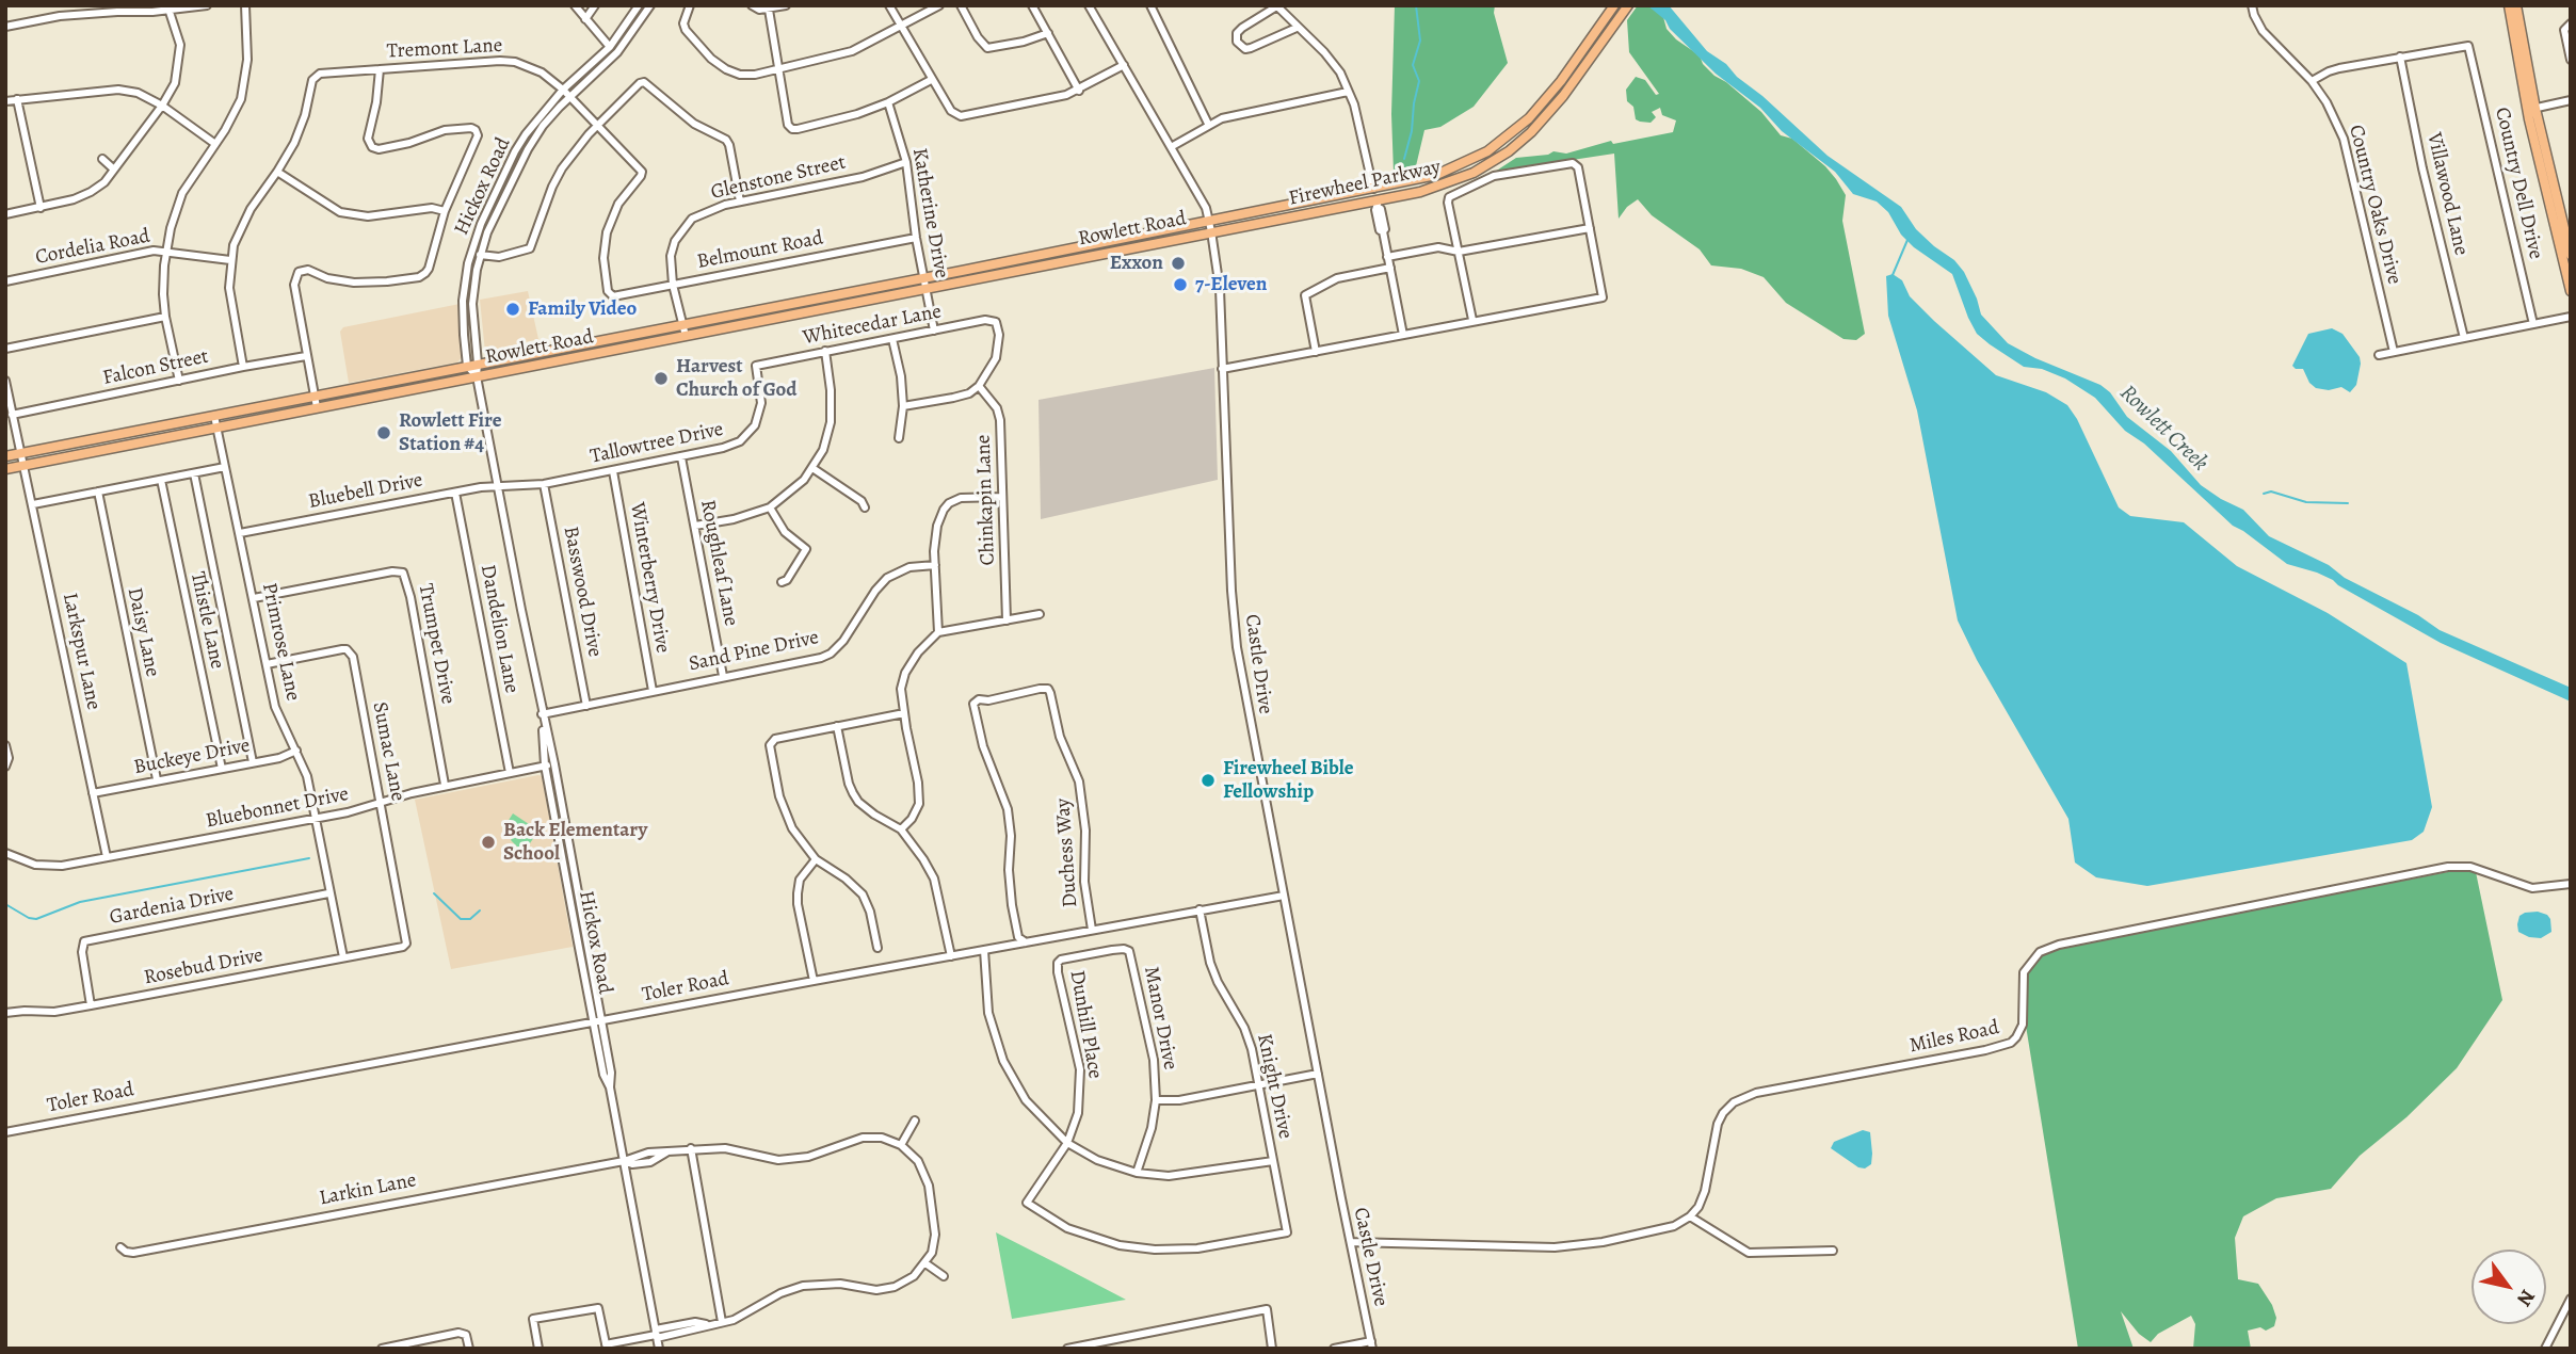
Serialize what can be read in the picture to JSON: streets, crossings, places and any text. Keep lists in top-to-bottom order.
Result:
{
  "streets": {
    "main road": ["Firewheel Parkway", "Rowlett Road"],
    "street": [
      "Tremont Lane",
      "Glenstone Street",
      "Country Dell Drive",
      "Hickox Road",
      "Villawood Lane",
      "Country Oaks Drive",
      "Katherine Drive",
      "Cordelia Road",
      "Belmount Road",
      "Whitecedar Lane",
      "Falcon Street",
      "Tallowtree Drive",
      "Bluebell Drive",
      "Chinkapin Lane",
      "Roughleaf Lane",
      "Winterberry Drive",
      "Basswood Drive",
      "Thistle Lane",
      "Dandelion Lane",
      "Daisy Lane",
      "Primrose Lane",
      "Trumpet Drive",
      "Larkspur Lane",
      "Sand Pine Drive",
      "Castle Drive",
      "Sumac Lane",
      "Buckeye Drive",
      "Bluebonnet Drive",
      "Duchess Way",
      "Gardenia Drive",
      "Rosebud Drive",
      "Toler Road",
      "Manor Drive",
      "Dunhill Place",
      "Miles Road",
      "Knight Drive",
      "Larkin Lane"
    ]
  },
  "crossings": [
    ["Tremont Lane", "Hickox Road"],
    ["Tremont Lane", "Belmount Road"],
    ["Glenstone Street", "Katherine Drive"],
    ["Glenstone Street", "Rowlett Road"],
    ["Glenstone Street", "Belmount Road"],
    ["Firewheel Parkway", "Rowlett Road"],
    ["Firewheel Parkway", "Castle Drive"],
    ["Country Dell Drive", "Villawood Lane"],
    ["Hickox Road", "Rowlett Road"],
    ["Hickox Road", "Tallowtree Drive"],
    ["Hickox Road", "Bluebell Drive"],
    ["Hickox Road", "Sand Pine Drive"],
    ["Hickox Road", "Bluebonnet Drive"],
    ["Hickox Road", "Toler Road"],
    ["Hickox Road", "Larkin Lane"],
    ["Katherine Drive", "Rowlett Road"],
    ["Katherine Drive", "Belmount Road"],
    ["Katherine Drive", "Whitecedar Lane"],
    ["Rowlett Road", "Primrose Lane"],
    ["Rowlett Road", "Larkspur Lane"],
    ["Rowlett Road", "Castle Drive"],
    ["Whitecedar Lane", "Tallowtree Drive"],
    ["Whitecedar Lane", "Chinkapin Lane"],
    ["Falcon Street", "Larkspur Lane"],
    ["Tallowtree Drive", "Bluebell Drive"],
    ["Tallowtree Drive", "Roughleaf Lane"],
    ["Tallowtree Drive", "Winterberry Drive"],
    ["Tallowtree Drive", "Basswood Drive"],
    ["Bluebell Drive", "Dandelion Lane"],
    ["Bluebell Drive", "Primrose Lane"],
    ["Roughleaf Lane", "Sand Pine Drive"],
    ["Winterberry Drive", "Sand Pine Drive"],
    ["Basswood Drive", "Sand Pine Drive"],
    ["Thistle Lane", "Buckeye Drive"],
    ["Dandelion Lane", "Bluebonnet Drive"],
    ["Daisy Lane", "Buckeye Drive"],
    ["Primrose Lane", "Trumpet Drive"],
    ["Primrose Lane", "Sumac Lane"],
    ["Primrose Lane", "Buckeye Drive"],
    ["Primrose Lane", "Bluebonnet Drive"],
    ["Primrose Lane", "Gardenia Drive"],
    ["Primrose Lane", "Rosebud Drive"],
    ["Trumpet Drive", "Bluebonnet Drive"],
    ["Larkspur Lane", "Buckeye Drive"],
    ["Larkspur Lane", "Bluebonnet Drive"],
    ["Castle Drive", "Toler Road"],
    ["Sumac Lane", "Bluebonnet Drive"],
    ["Sumac Lane", "Rosebud Drive"],
    ["Duchess Way", "Toler Road"],
    ["Gardenia Drive", "Rosebud Drive"],
    ["Toler Road", "Knight Drive"],
    ["Manor Drive", "Dunhill Place"],
    ["Dunhill Place", "Knight Drive"]
  ],
  "water": ["Rowlett Creek"],
  "places": [
    "Exxon",
    "7-Eleven",
    "Family Video",
    "Harvest Church of God",
    "Rowlett Fire Station #4",
    "Firewheel Bible Fellowship",
    "Back Elementary School"
  ],
  "north": "bottom right"
}
